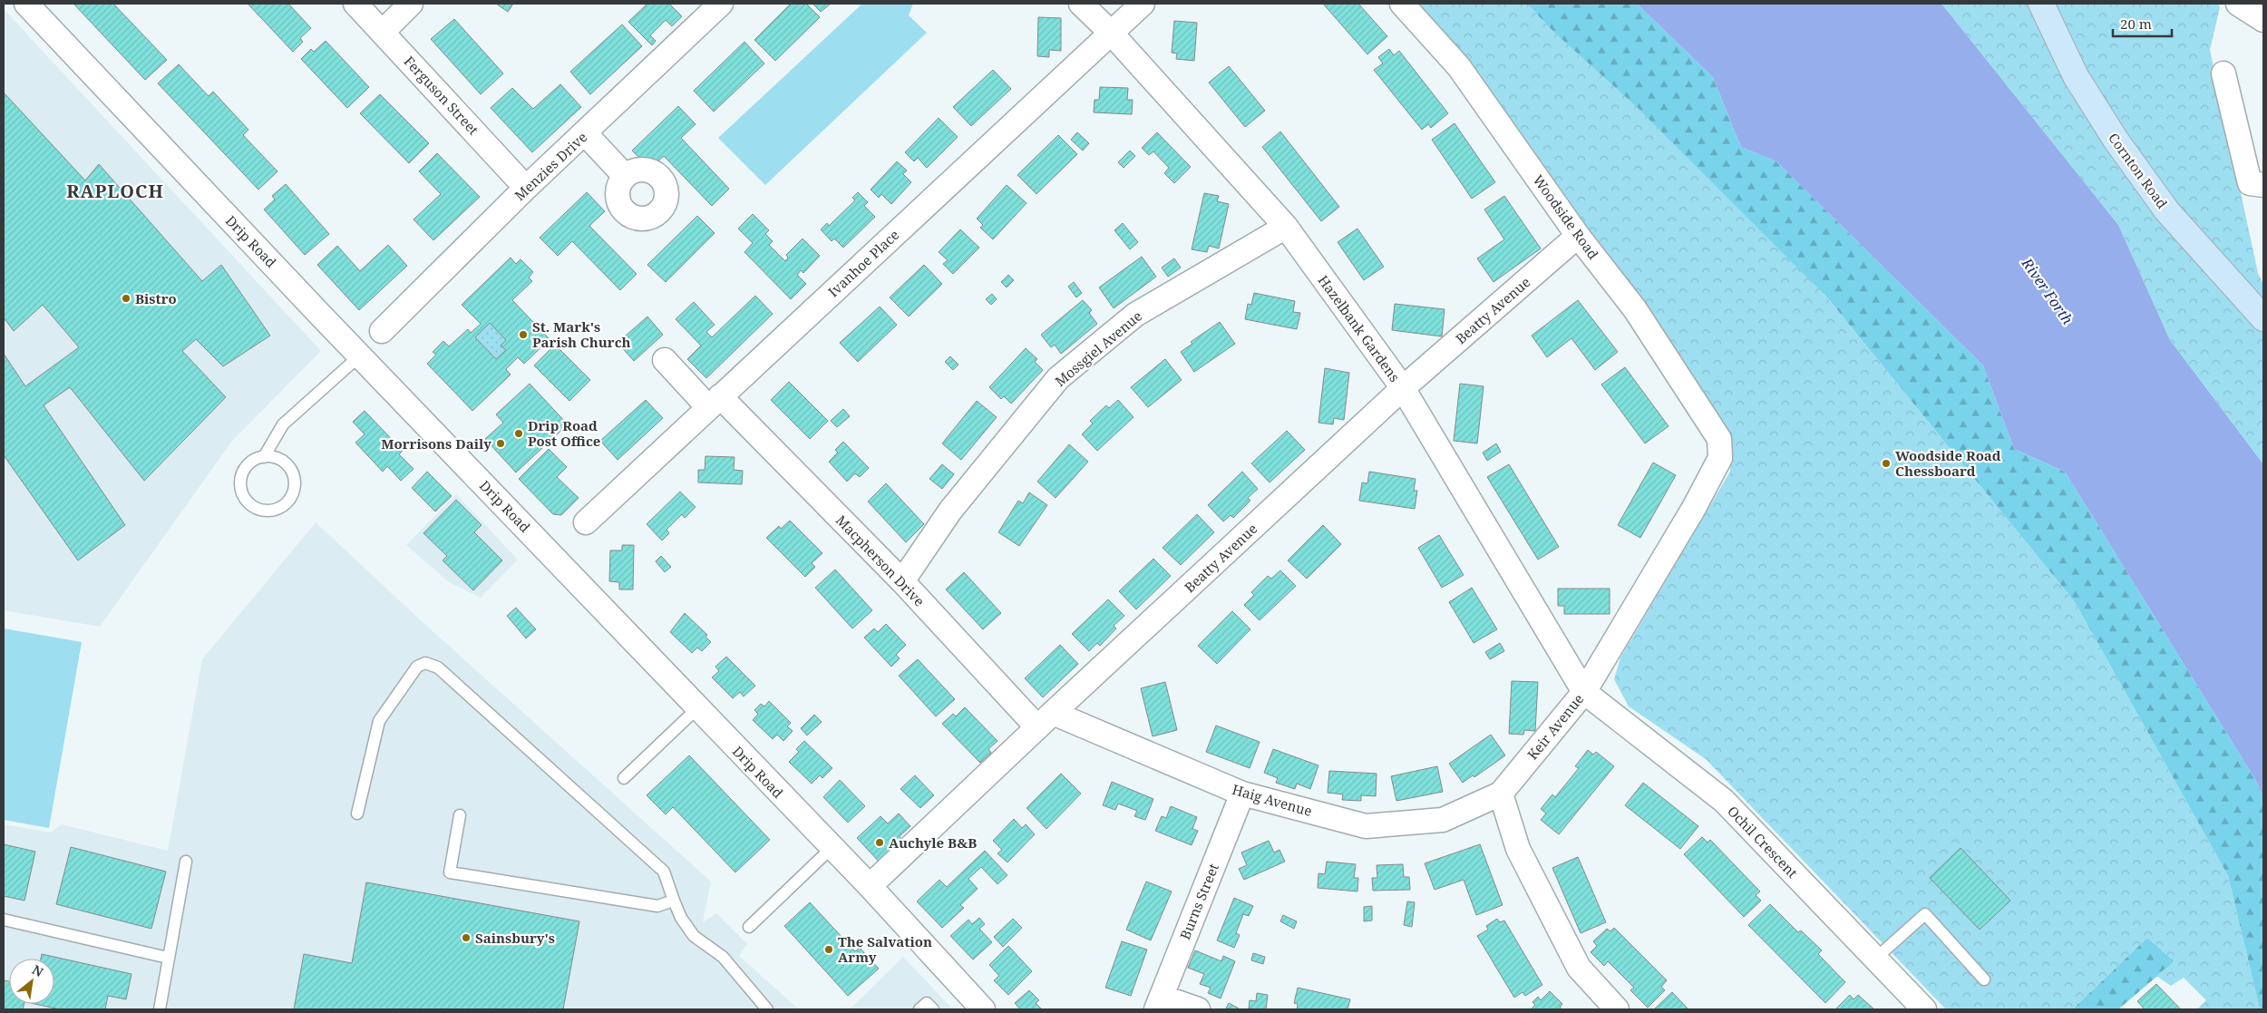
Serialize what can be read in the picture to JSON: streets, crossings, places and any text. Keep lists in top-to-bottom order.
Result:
{
  "streets": {
    "main road": ["Cornton Road"],
    "street": [
      "Ferguson Street",
      "Menzies Drive",
      "Woodside Road",
      "Drip Road",
      "Ivanhoe Place",
      "Beatty Avenue",
      "Hazelbank Gardens",
      "Mossgiel Avenue",
      "Macpherson Drive",
      "Keir Avenue",
      "Haig Avenue",
      "Ochil Crescent",
      "Burns Street"
    ]
  },
  "crossings": [
    ["Ferguson Street", "Menzies Drive"],
    ["Woodside Road", "Beatty Avenue"],
    ["Woodside Road", "Keir Avenue"],
    ["Drip Road", "Beatty Avenue"],
    ["Ivanhoe Place", "Hazelbank Gardens"],
    ["Ivanhoe Place", "Macpherson Drive"],
    ["Beatty Avenue", "Hazelbank Gardens"],
    ["Beatty Avenue", "Macpherson Drive"],
    ["Beatty Avenue", "Haig Avenue"],
    ["Hazelbank Gardens", "Mossgiel Avenue"],
    ["Hazelbank Gardens", "Keir Avenue"],
    ["Hazelbank Gardens", "Ochil Crescent"],
    ["Mossgiel Avenue", "Macpherson Drive"],
    ["Macpherson Drive", "Haig Avenue"],
    ["Keir Avenue", "Haig Avenue"],
    ["Keir Avenue", "Ochil Crescent"],
    ["Haig Avenue", "Burns Street"]
  ],
  "districts": ["RAPLOCH"],
  "water": ["River Forth"],
  "places": [
    "Bistro",
    "St. Mark's Parish Church",
    "Drip Road Post Office",
    "Morrisons Daily",
    "Woodside Road Chessboard",
    "Auchyle B&B",
    "Sainsbury's",
    "The Salvation Army"
  ],
  "scale_bar": "20 m",
  "north": "top right"
}
